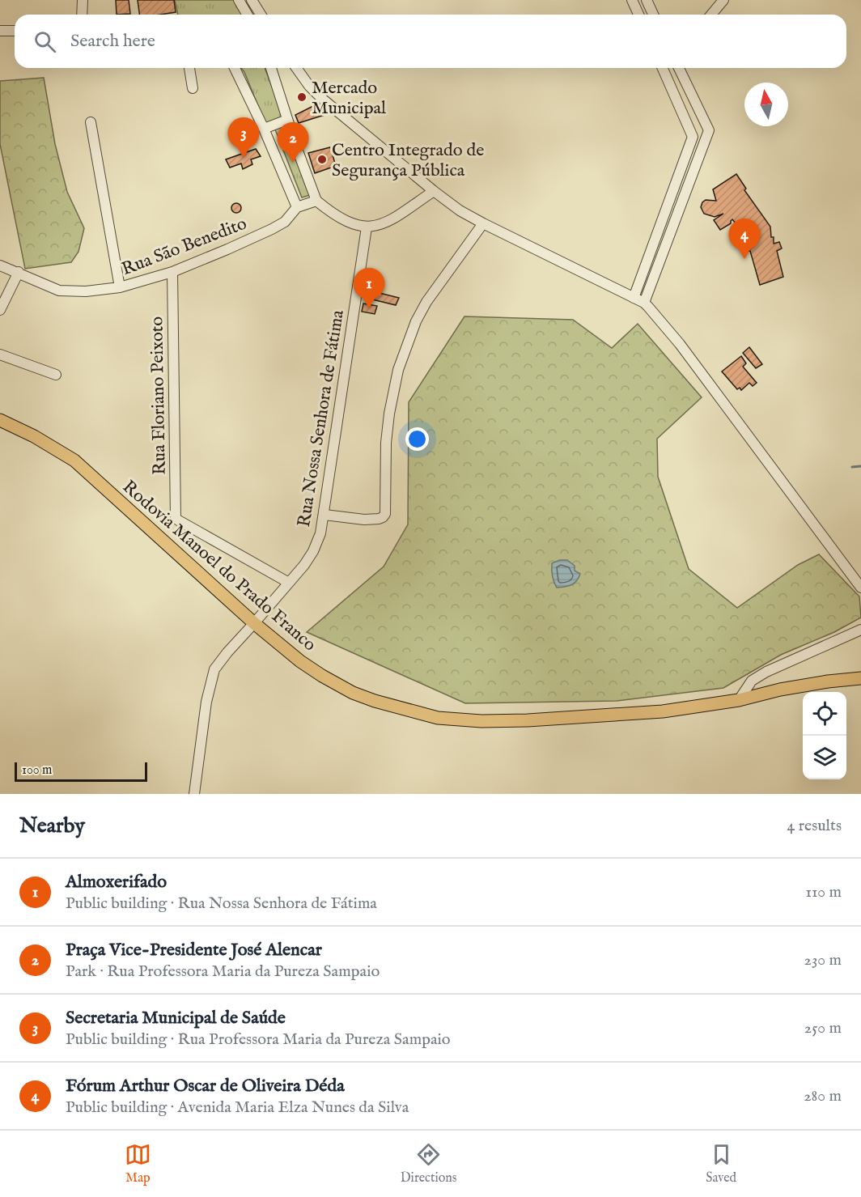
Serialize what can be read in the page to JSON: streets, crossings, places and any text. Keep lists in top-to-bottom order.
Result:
{
  "streets": {
    "main road": ["Rodovia Manoel do Prado Franco"],
    "street": ["Rua São Benedito", "Rua Floriano Peixoto", "Rua Nossa Senhora de Fátima"]
  },
  "crossings": [
    ["Rua São Benedito", "Rua Floriano Peixoto"],
    ["Rua Floriano Peixoto", "Rua Nossa Senhora de Fátima"],
    ["Rua Nossa Senhora de Fátima", "Rodovia Manoel do Prado Franco"]
  ],
  "places": ["Mercado Municipal", "Centro Integrado de Segurança Pública"],
  "scale_bar": "100 m",
  "north": "top",
  "page": {
    "search": "Search here",
    "pins": [
      "3",
      "2",
      "4",
      "1"
    ],
    "scale": "100 m",
    "heading": ["Nearby", "4 results"],
    "list": [
      {
        "mark": "1",
        "name": "Almoxerifado",
        "note": "Public building · Rua Nossa Senhora de Fátima",
        "value": "110 m"
      },
      {
        "mark": "2",
        "name": "Praça Vice-Presidente José Alencar",
        "note": "Park · Rua Professora Maria da Pureza Sampaio",
        "value": "230 m"
      },
      {
        "mark": "3",
        "name": "Secretaria Municipal de Saúde",
        "note": "Public building · Rua Professora Maria da Pureza Sampaio",
        "value": "250 m"
      },
      {
        "mark": "4",
        "name": "Fórum Arthur Oscar de Oliveira Déda",
        "note": "Public building · Avenida Maria Elza Nunes da Silva",
        "value": "280 m"
      }
    ],
    "nav": ["Map", "Directions", "Saved"]
  }
}
